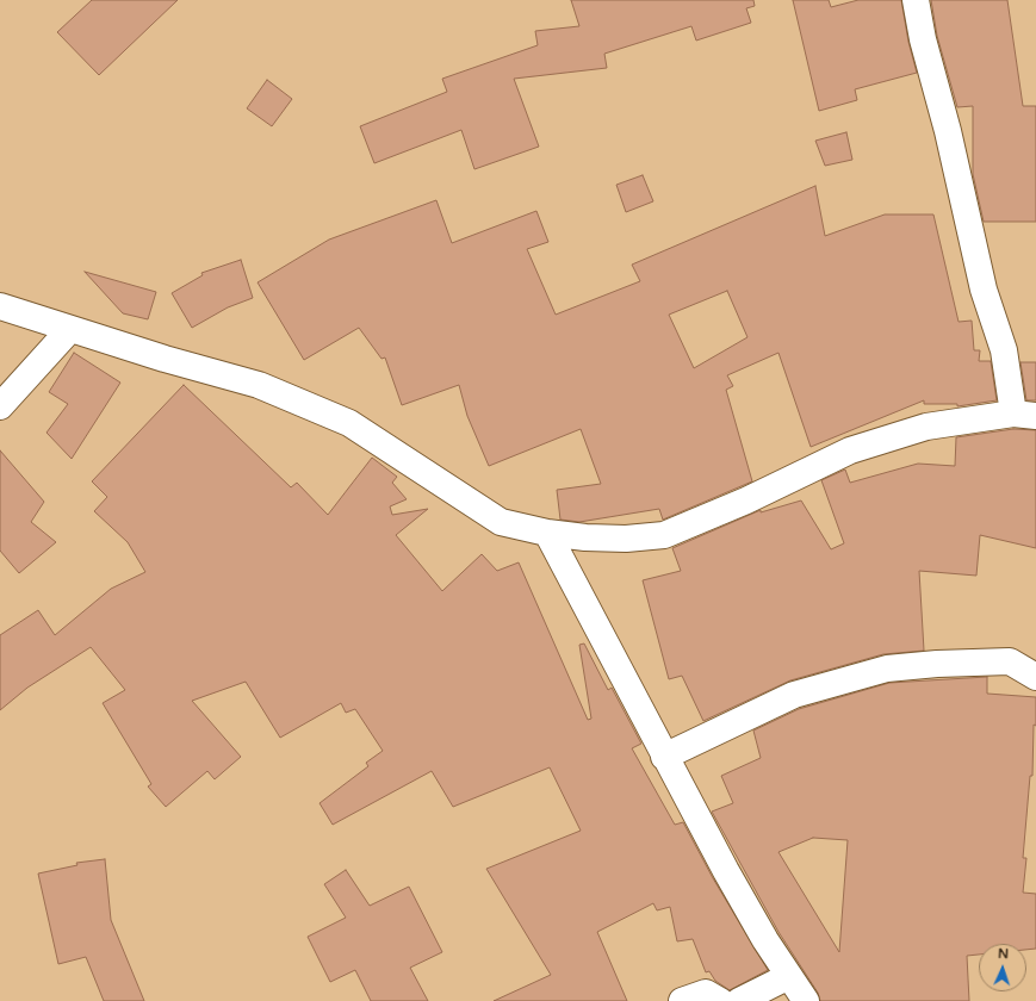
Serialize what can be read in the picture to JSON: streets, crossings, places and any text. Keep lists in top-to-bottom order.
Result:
{
  "north": "top"
}
